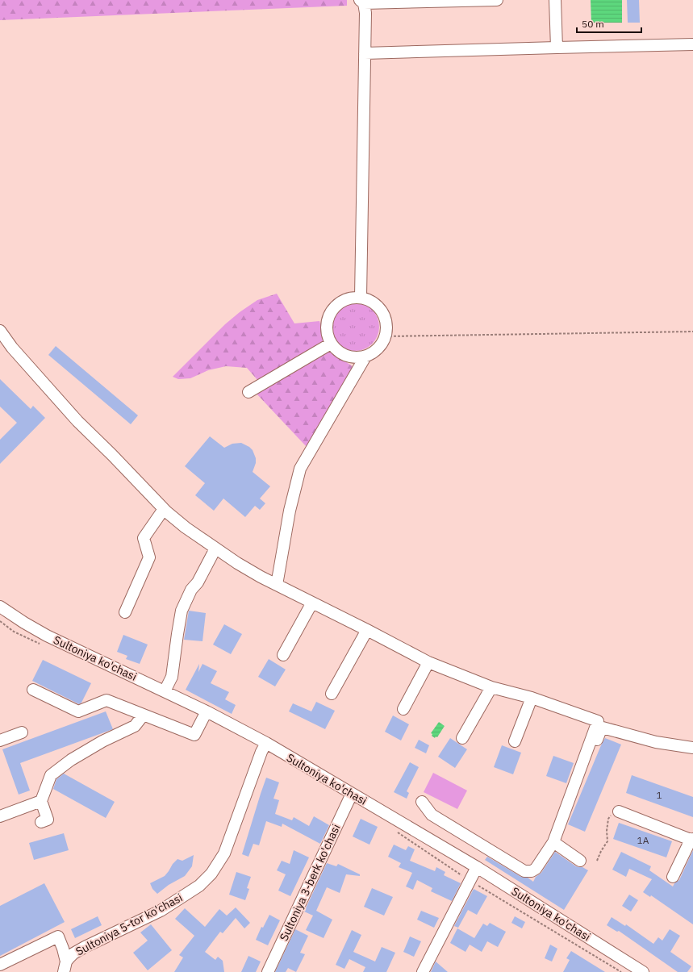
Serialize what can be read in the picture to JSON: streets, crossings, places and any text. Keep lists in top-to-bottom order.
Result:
{
  "streets": {
    "street": ["Sultoniya ko'chasi", "Sultoniya 3-berk ko'chasi", "Sultoniya 5-tor ko'chasi"]
  },
  "crossings": [
    ["Sultoniya ko'chasi", "Sultoniya 3-berk ko'chasi"],
    ["Sultoniya ko'chasi", "Sultoniya 5-tor ko'chasi"]
  ],
  "house_numbers": ["1", "1А"],
  "scale_bar": "50 m"
}
